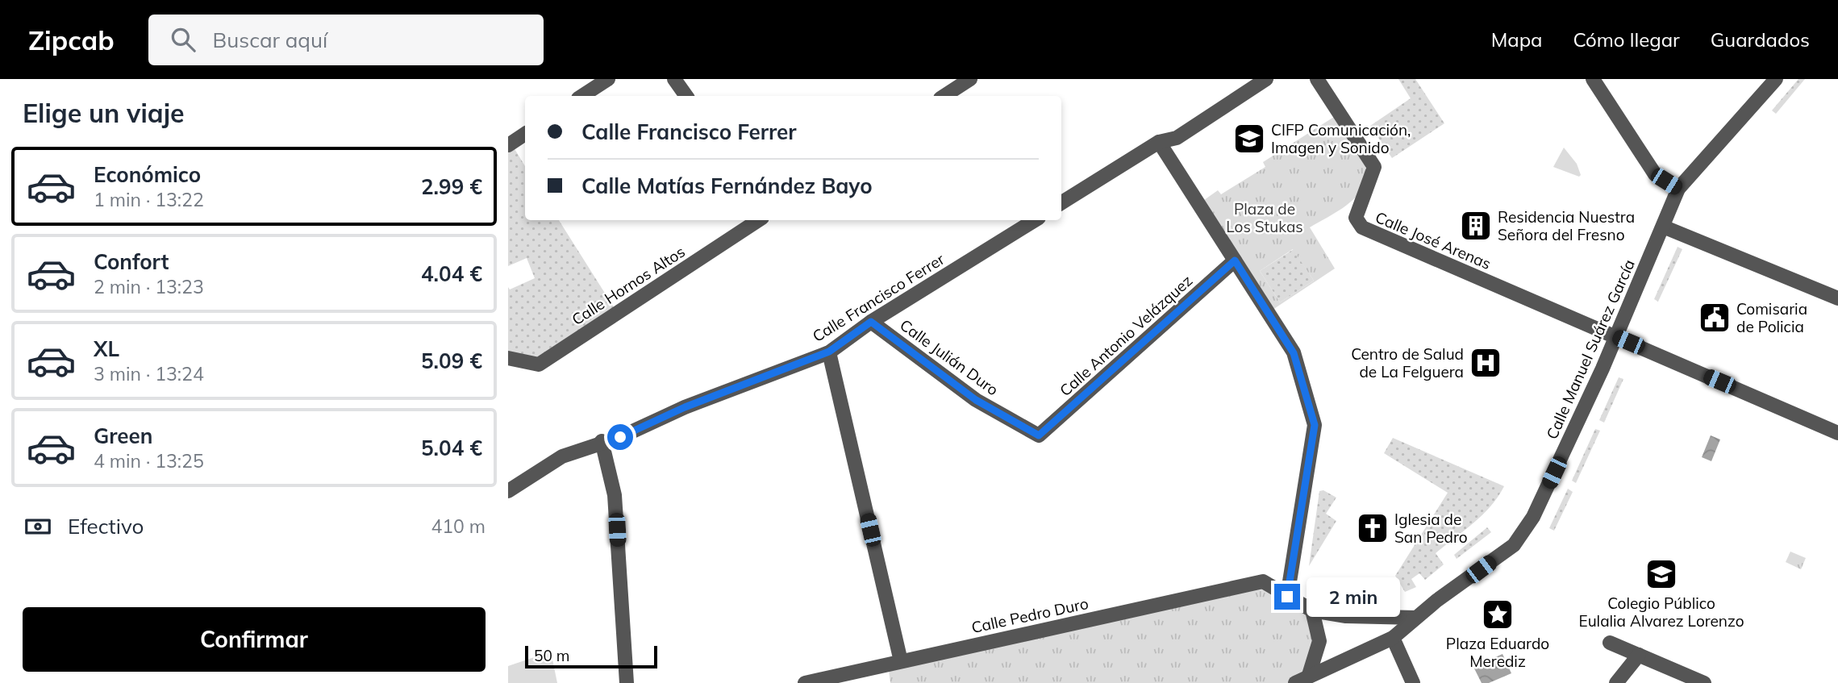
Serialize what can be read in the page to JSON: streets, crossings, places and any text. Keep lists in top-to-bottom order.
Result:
{
  "streets": {
    "street": [
      "Calle José Arenas",
      "Calle Hornos Altos",
      "Calle Francisco Ferrer",
      "Calle Antonio Velázquez",
      "Calle Manuel Suárez García",
      "Calle Julián Duro",
      "Calle Pedro Duro"
    ]
  },
  "crossings": [
    ["Calle José Arenas", "Calle Manuel Suárez García"],
    ["Calle Francisco Ferrer", "Calle Julián Duro"],
    ["Calle Antonio Velázquez", "Calle Julián Duro"]
  ],
  "parks": ["Plaza de Los Stukas"],
  "places": {
    "school or university": ["CIFP Comunicación, Imagen y Sonido", "Colegio Público Eulalia Alvarez Lorenzo"],
    "building": ["Residencia Nuestra Señora del Fresno"],
    "public building": ["Comisaria de Policia"],
    "hospital": ["Centro de Salud de La Felguera"],
    "church": ["Iglesia de San Pedro"],
    "place": ["Plaza Eduardo Merediz"]
  },
  "scale_bar": "50 m",
  "page": {
    "header": "Zipcab",
    "search": "Buscar aquí",
    "nav": ["Mapa", "Cómo llegar", "Guardados"],
    "heading": "Elige un viaje",
    "banner": ["Calle Francisco Ferrer", "Calle Matías Fernández Bayo"],
    "list": [
      {
        "name": "Económico",
        "note": "1 min · 13:22",
        "value": "2.99 €"
      },
      {
        "name": "Confort",
        "note": "2 min · 13:23",
        "value": "4.04 €"
      },
      {
        "name": "XL",
        "note": "3 min · 13:24",
        "value": "5.09 €"
      },
      {
        "name": "Green",
        "note": "4 min · 13:25",
        "value": "5.04 €"
      }
    ],
    "pay": ["Efectivo", "410 m"],
    "bubble": "2 min",
    "buttons": "Confirmar",
    "scale": "50 m"
  }
}
